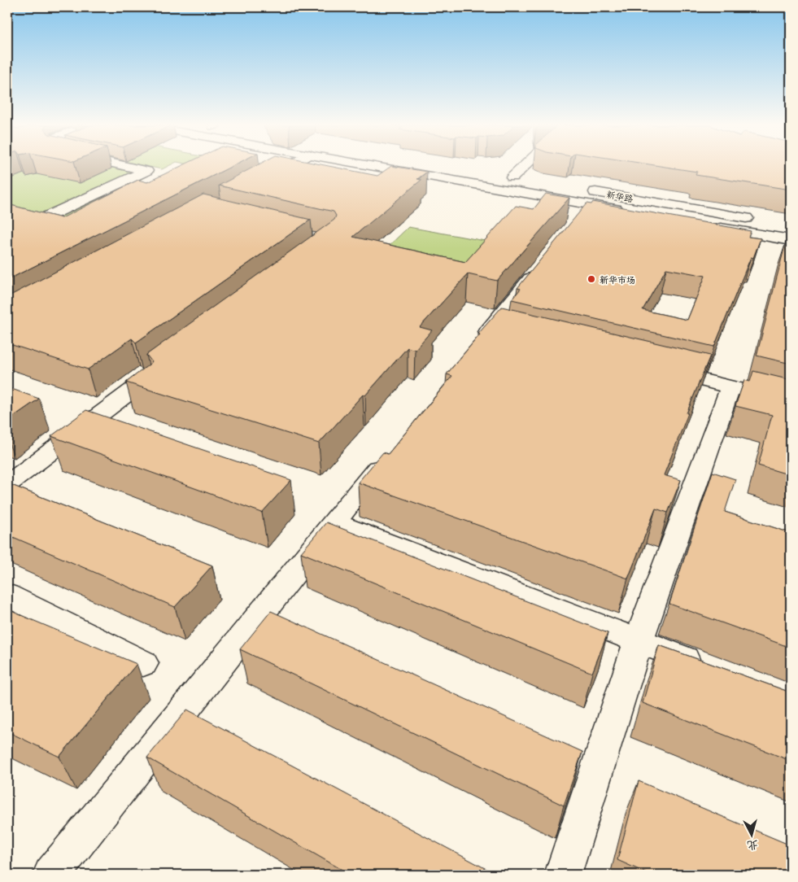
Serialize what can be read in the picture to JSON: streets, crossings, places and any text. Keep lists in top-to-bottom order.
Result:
{
  "streets": {
    "main road": ["新华路"]
  },
  "places": ["新华市场"],
  "north": "bottom"
}
